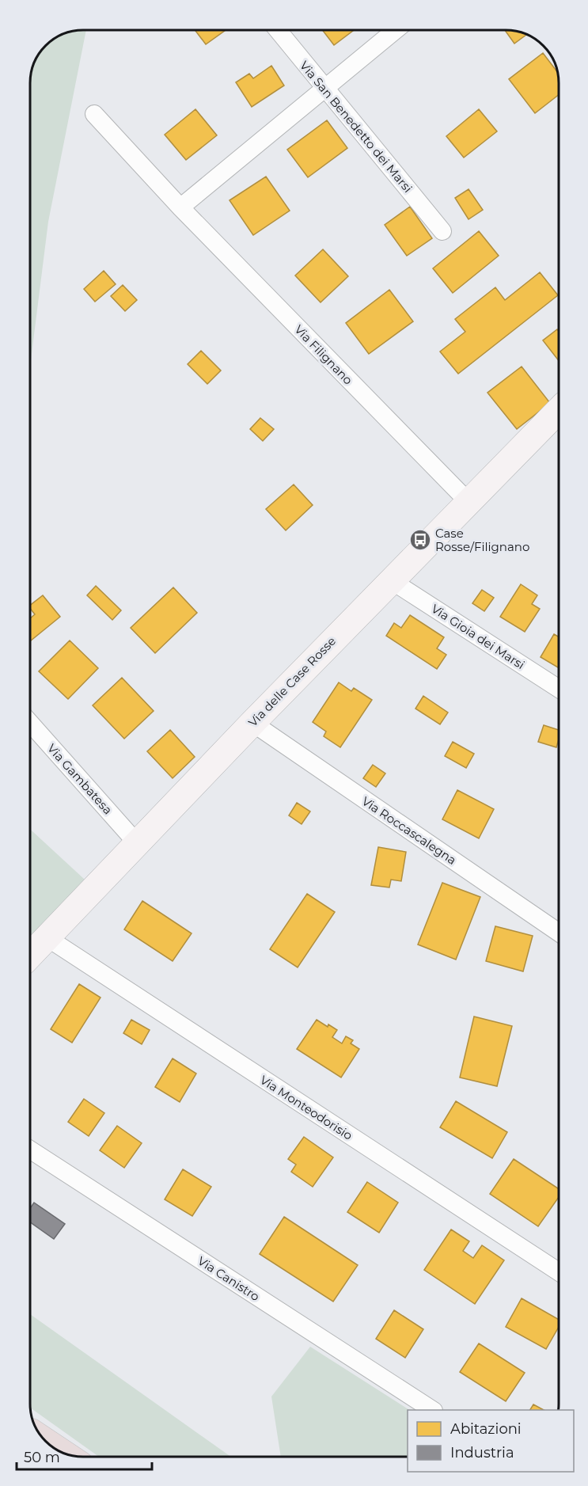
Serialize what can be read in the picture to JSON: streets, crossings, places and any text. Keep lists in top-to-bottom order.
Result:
{
  "streets": {
    "street": [
      "Via San Benedetto dei Marsi",
      "Via Filignano",
      "Via Gioia dei Marsi",
      "Via delle Case Rosse",
      "Via Gambatesa",
      "Via Roccascalegna",
      "Via Monteodorisio",
      "Via Canistro"
    ]
  },
  "crossings": [
    ["Via Filignano", "Via delle Case Rosse"],
    ["Via Gioia dei Marsi", "Via delle Case Rosse"],
    ["Via delle Case Rosse", "Via Gambatesa"],
    ["Via delle Case Rosse", "Via Roccascalegna"],
    ["Via delle Case Rosse", "Via Monteodorisio"]
  ],
  "places": {
    "bus stop": ["Case Rosse/Filignano"]
  },
  "legend": ["Abitazioni", "Industria"],
  "scale_bar": "50 m"
}
